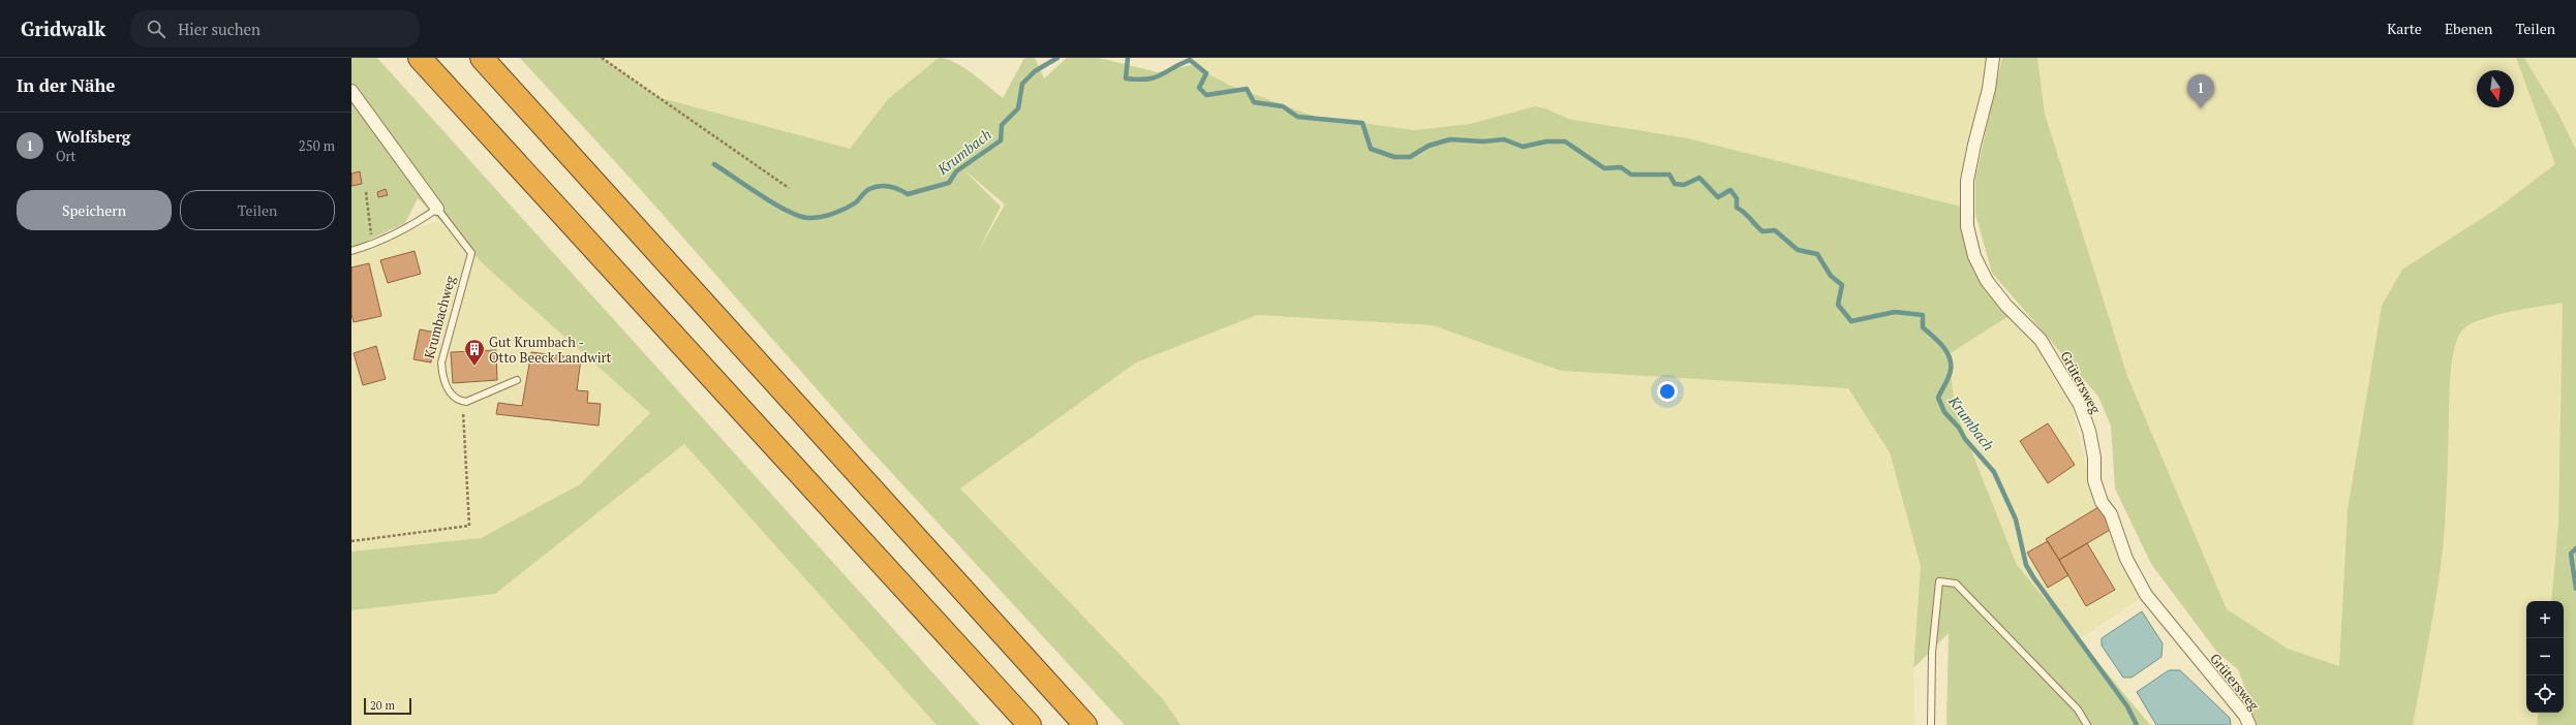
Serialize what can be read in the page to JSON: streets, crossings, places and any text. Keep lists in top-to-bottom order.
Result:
{
  "streets": {
    "street": ["Krumbachweg", "Grütersweg"]
  },
  "water": ["Krumbach"],
  "places": {
    "building": ["Gut Krumbach - Otto Beeck Landwirt"]
  },
  "scale_bar": "20 m",
  "north": "bottom",
  "page": {
    "header": "Gridwalk",
    "search": "Hier suchen",
    "nav": ["Karte", "Ebenen", "Teilen"],
    "heading": "In der Nähe",
    "pins": "1",
    "list": [
      {
        "mark": "1",
        "name": "Wolfsberg",
        "note": "Ort",
        "value": "250 m"
      }
    ],
    "buttons": ["Speichern", "Teilen"],
    "map_buttons": ["+", "−"],
    "scale": "20 m"
  }
}
